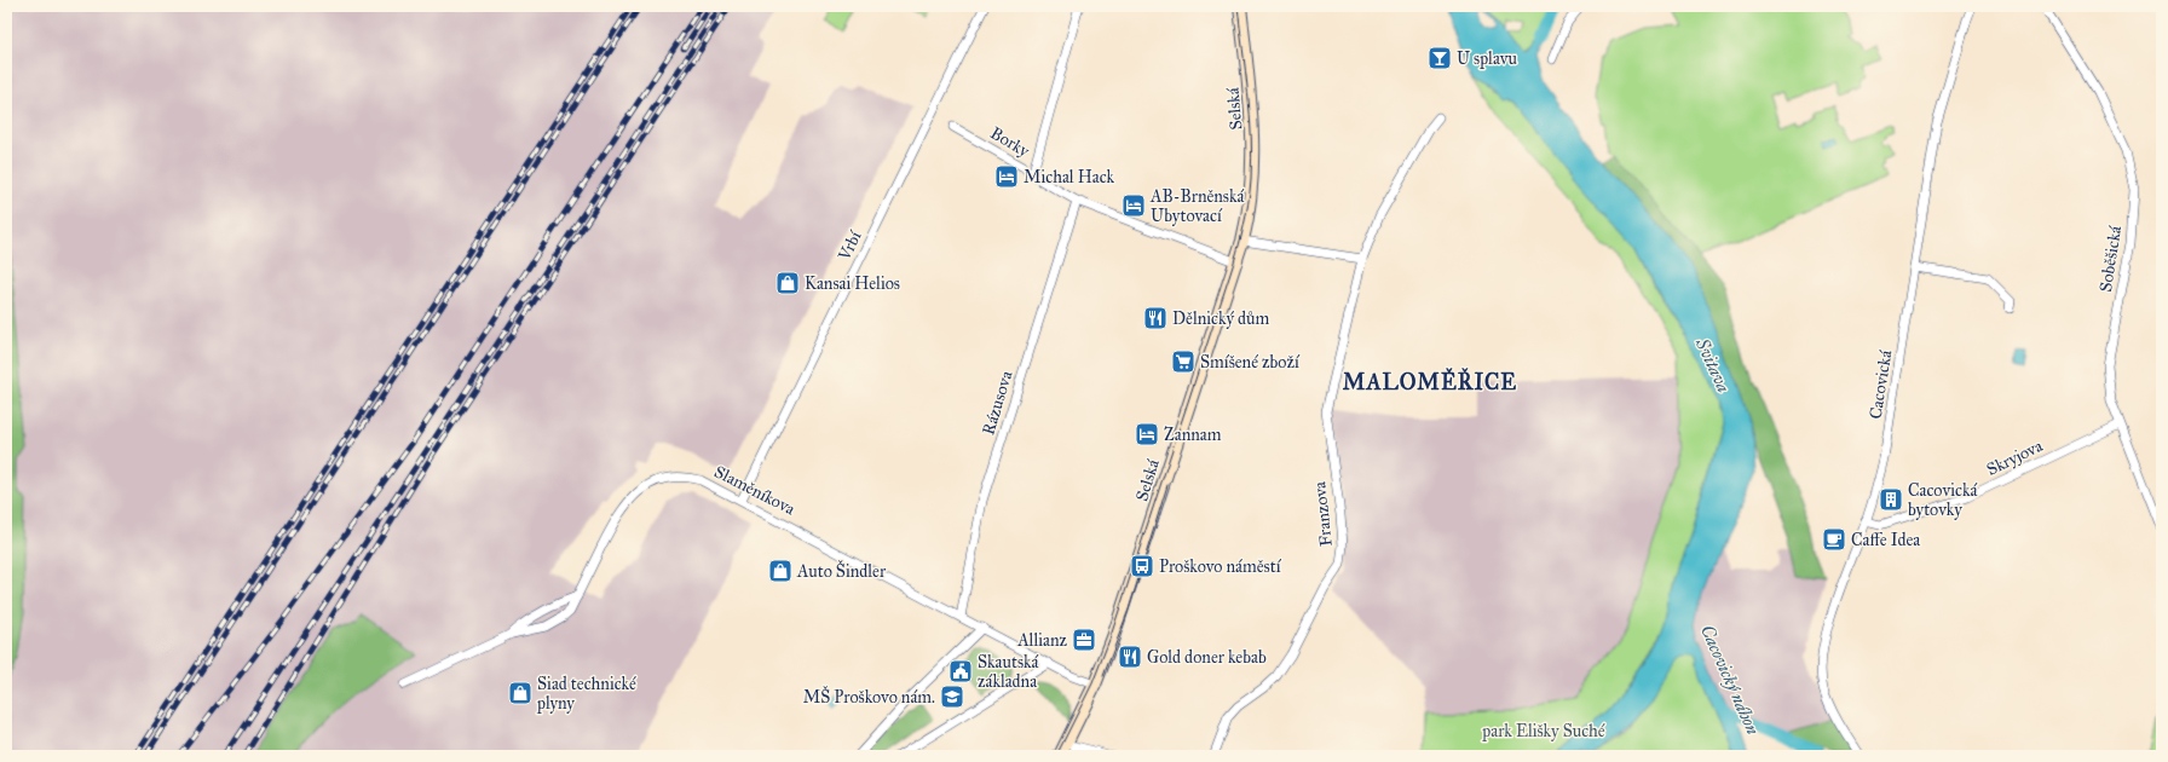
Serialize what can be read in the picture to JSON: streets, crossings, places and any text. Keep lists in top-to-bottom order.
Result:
{
  "streets": {
    "main road": ["Selská"],
    "street": [
      "Borky",
      "Vrbí",
      "Soběšická",
      "Cacovická",
      "Rázusova",
      "Skryjova",
      "Slaměníkova",
      "Franzova"
    ]
  },
  "crossings": [
    ["Selská", "Borky"],
    ["Borky", "Rázusova"],
    ["Vrbí", "Slaměníkova"],
    ["Soběšická", "Skryjova"],
    ["Cacovická", "Skryjova"],
    ["Rázusova", "Slaměníkova"]
  ],
  "districts": ["MALOMĚŘICE"],
  "water": ["Svitava", "Cacovický náhon"],
  "parks": ["park Elišky Suché"],
  "places": {
    "bar": ["U splavu"],
    "hotel": ["Michal Hack", "AB-Brněnská Ubytovací", "Zannam"],
    "shop": ["Kansai Helios", "Auto Šindler", "Siad technické plyny"],
    "restaurant": ["Dělnický dům", "Gold doner kebab"],
    "supermarket": ["Smíšené zboží"],
    "building": ["Cacovická bytovky"],
    "cafe": ["Caffe Idea"],
    "bus stop": ["Proškovo náměstí"],
    "office": ["Allianz"],
    "public building": ["Skautská základna"],
    "school or university": ["MŠ Proškovo nám."]
  }
}
